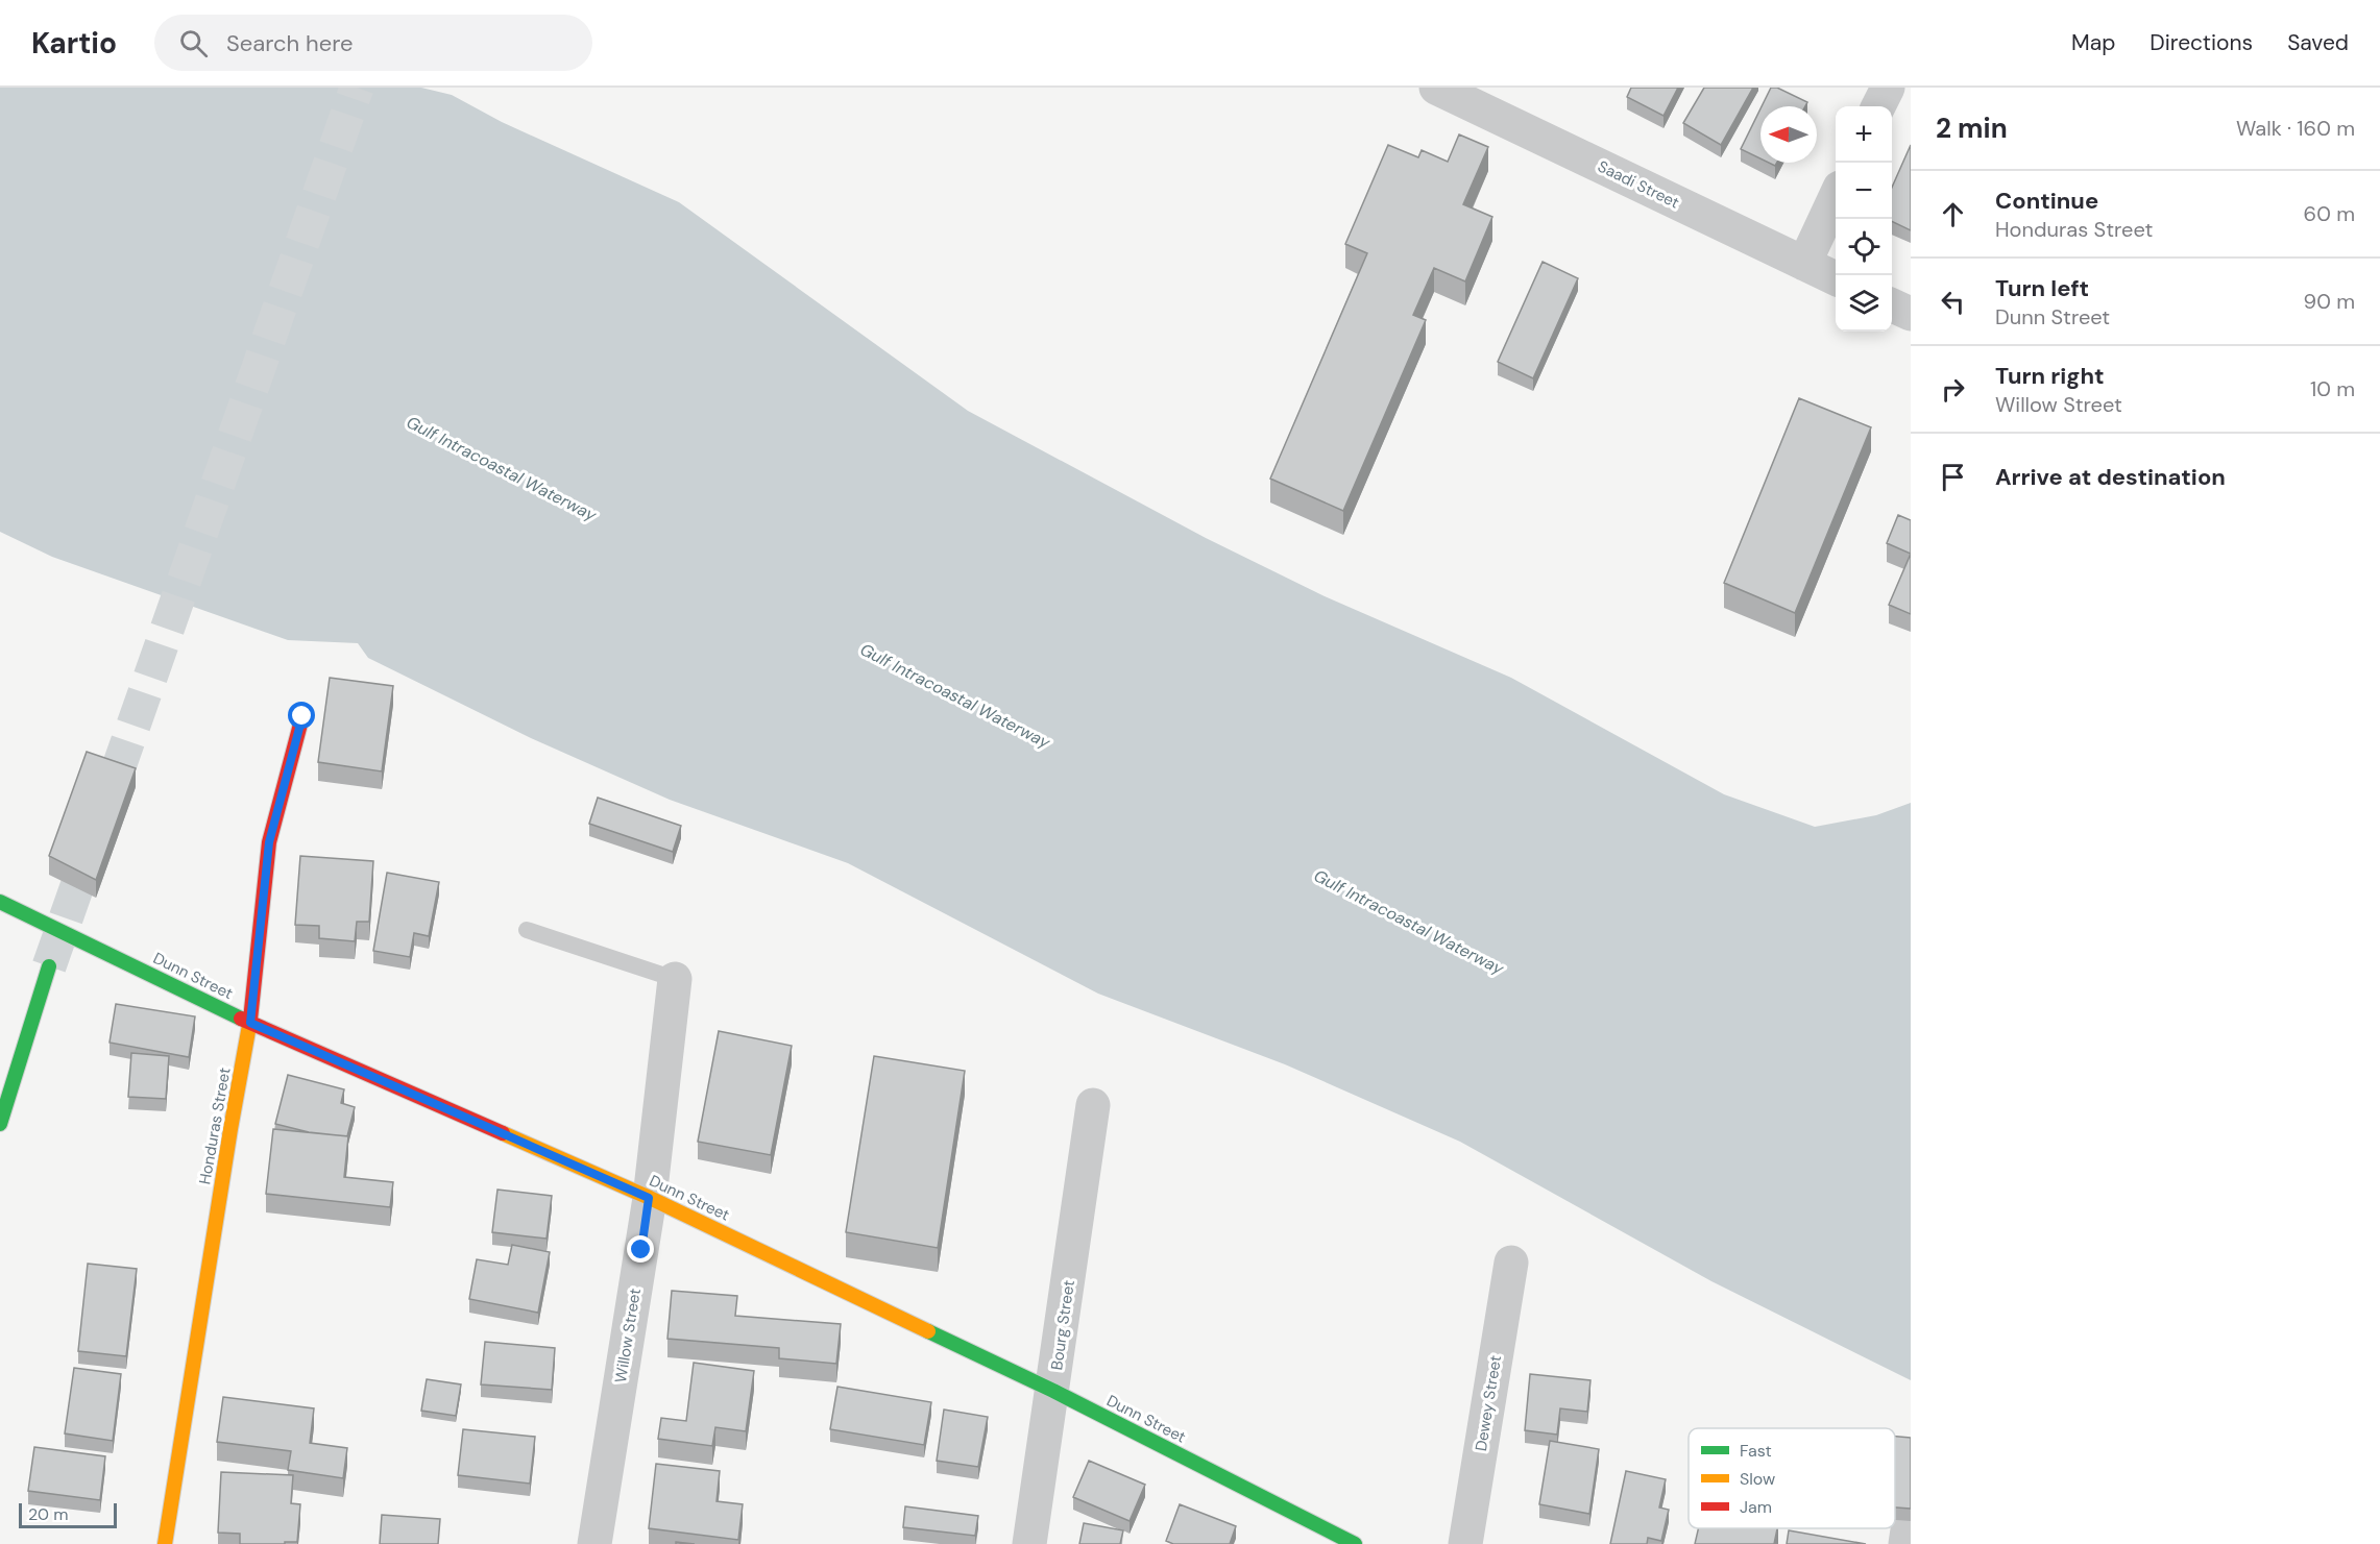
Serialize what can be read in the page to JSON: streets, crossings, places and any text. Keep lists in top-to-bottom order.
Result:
{
  "streets": {
    "street": [
      "Saadi Street",
      "Dunn Street",
      "Honduras Street",
      "Bourg Street",
      "Willow Street",
      "Dewey Street"
    ]
  },
  "crossings": [
    ["Dunn Street", "Honduras Street"],
    ["Dunn Street", "Bourg Street"],
    ["Dunn Street", "Willow Street"]
  ],
  "water": ["Gulf Intracoastal Waterway"],
  "legend": ["Fast", "Slow", "Jam"],
  "scale_bar": "20 m",
  "north": "left",
  "page": {
    "header": "Kartio",
    "search": "Search here",
    "nav": ["Map", "Directions", "Saved"],
    "heading": ["2 min", "Walk · 160 m"],
    "map_buttons": ["+", "−"],
    "list": [
      ["Continue", "Honduras Street", "60 m"],
      ["Turn left", "Dunn Street", "90 m"],
      ["Turn right", "Willow Street", "10 m"],
      "Arrive at destination"
    ],
    "scale": "20 m"
  }
}
